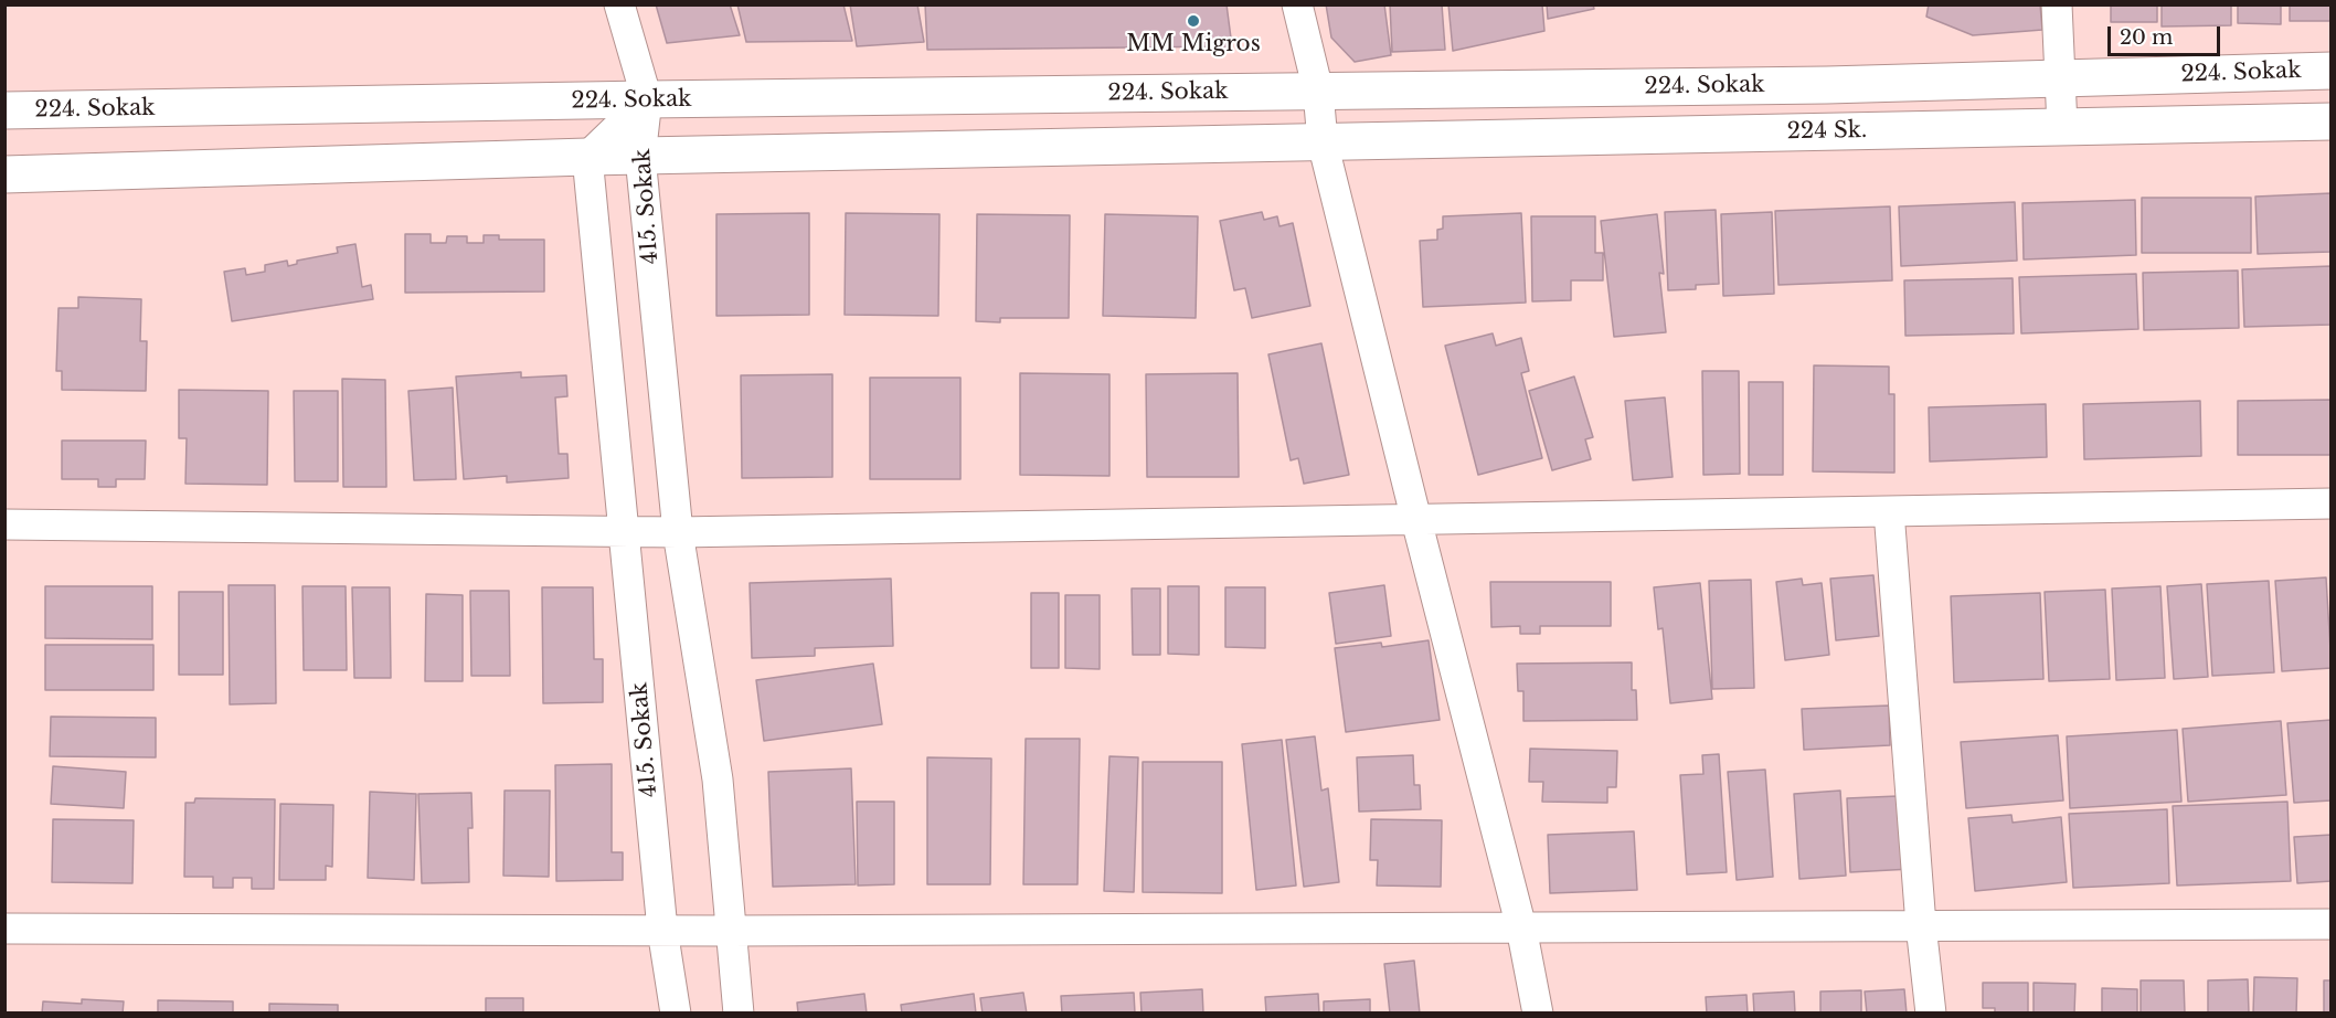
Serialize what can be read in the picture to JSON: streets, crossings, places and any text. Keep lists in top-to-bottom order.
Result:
{
  "streets": {
    "street": ["224. Sokak", "224 Sk.", "415. Sokak"]
  },
  "crossings": [
    ["224. Sokak", "415. Sokak"]
  ],
  "places": ["MM Migros"],
  "scale_bar": "20 m"
}
